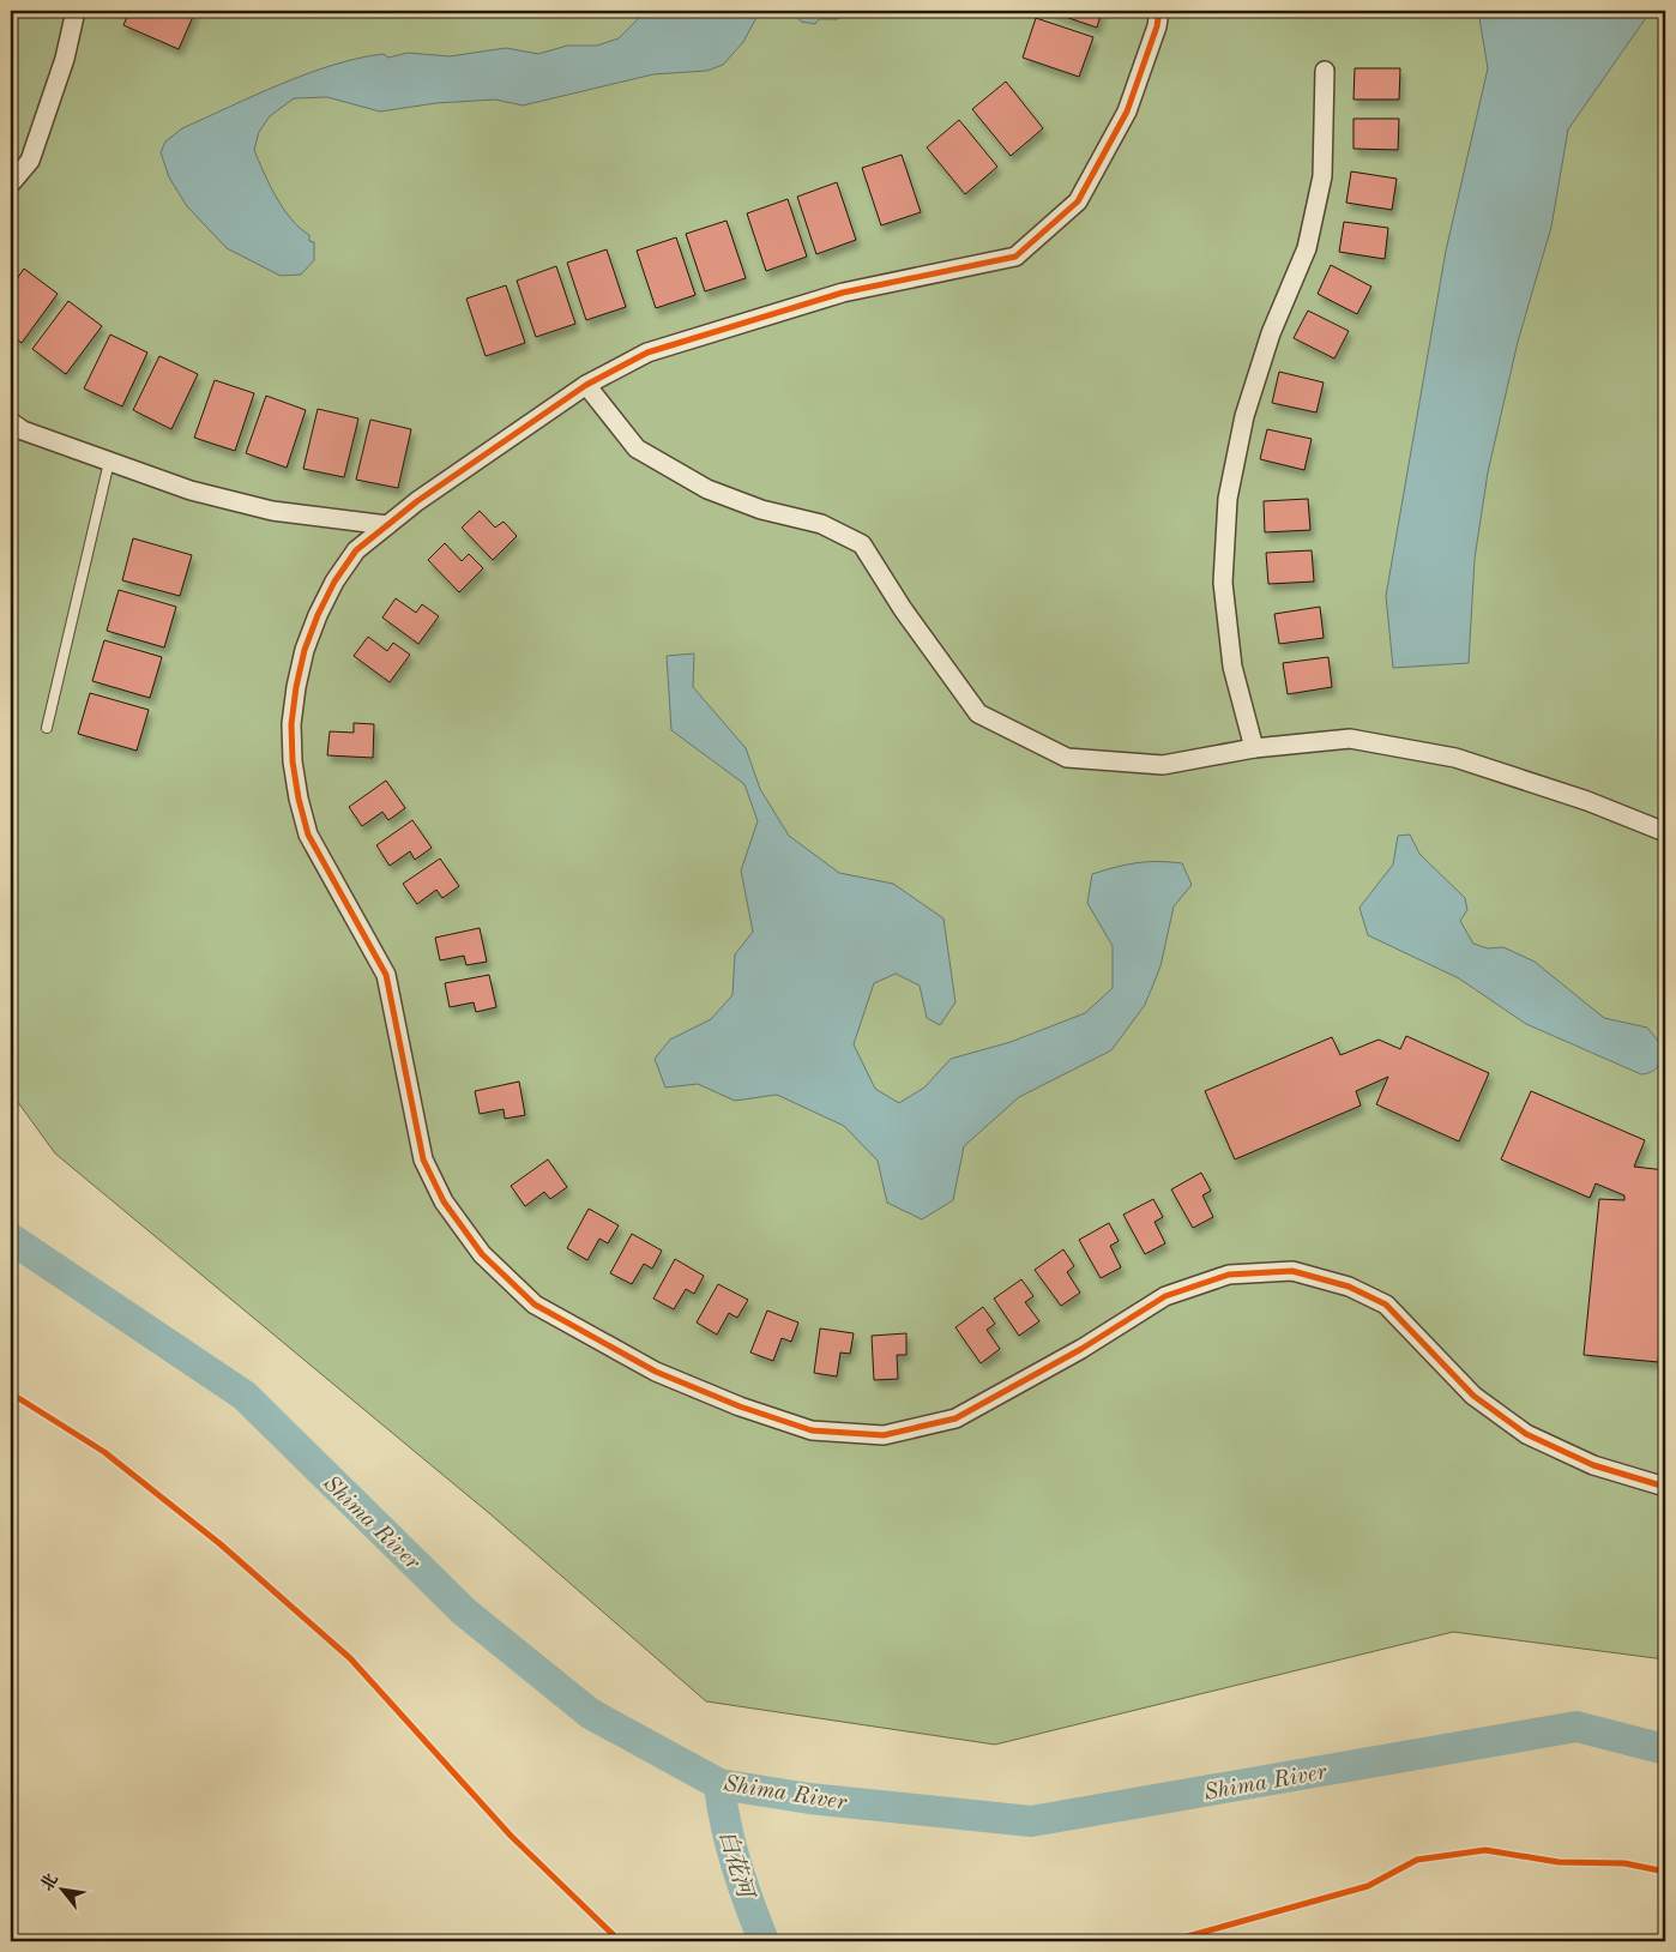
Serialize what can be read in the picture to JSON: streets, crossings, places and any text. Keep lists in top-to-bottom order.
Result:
{
  "water": ["Shima River", "白花河"],
  "north": "top left"
}
